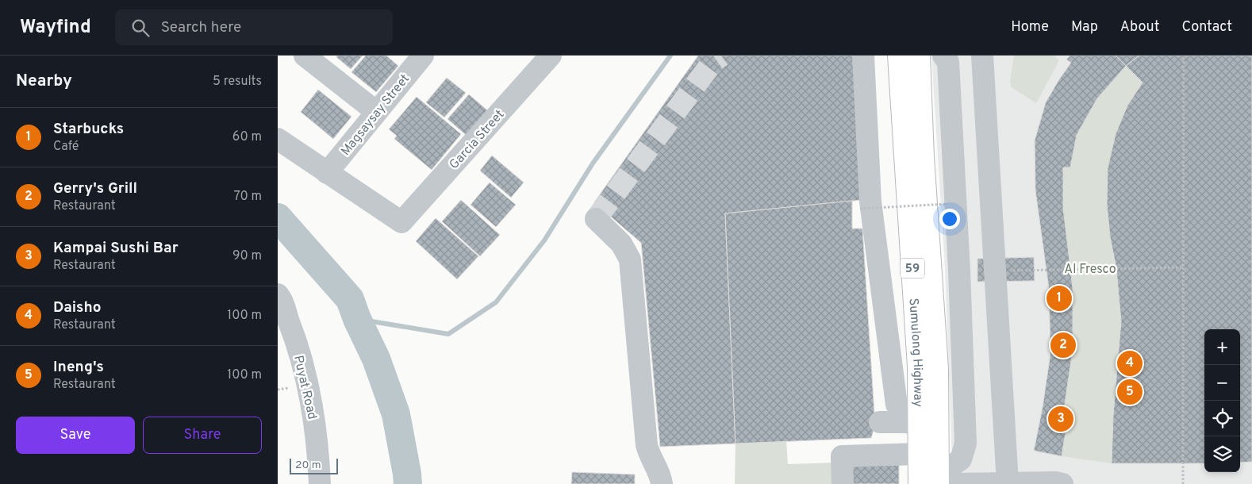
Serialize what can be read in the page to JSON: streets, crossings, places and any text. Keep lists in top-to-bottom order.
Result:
{
  "streets": {
    "main road": ["59", "Sumulong Highway"],
    "street": ["Magsaysay Street", "Garcia Street", "Puyat Road"]
  },
  "crossings": [
    ["Magsaysay Street", "Garcia Street"]
  ],
  "parks": ["Al Fresco"],
  "scale_bar": "20 m",
  "page": {
    "header": "Wayfind",
    "search": "Search here",
    "nav": [
      "Home",
      "Map",
      "About",
      "Contact"
    ],
    "heading": ["Nearby", "5 results"],
    "list": [
      {
        "mark": "1",
        "name": "Starbucks",
        "note": "Café",
        "value": "60 m"
      },
      {
        "mark": "2",
        "name": "Gerry's Grill",
        "note": "Restaurant",
        "value": "70 m"
      },
      {
        "mark": "3",
        "name": "Kampai Sushi Bar",
        "note": "Restaurant",
        "value": "90 m"
      },
      {
        "mark": "4",
        "name": "Daisho",
        "note": "Restaurant",
        "value": "100 m"
      },
      {
        "mark": "5",
        "name": "Ineng's",
        "note": "Restaurant",
        "value": "100 m"
      }
    ],
    "pins": [
      "1",
      "2",
      "4",
      "5",
      "3"
    ],
    "map_buttons": ["+", "−"],
    "buttons": ["Save", "Share"],
    "scale": "20 m"
  }
}
